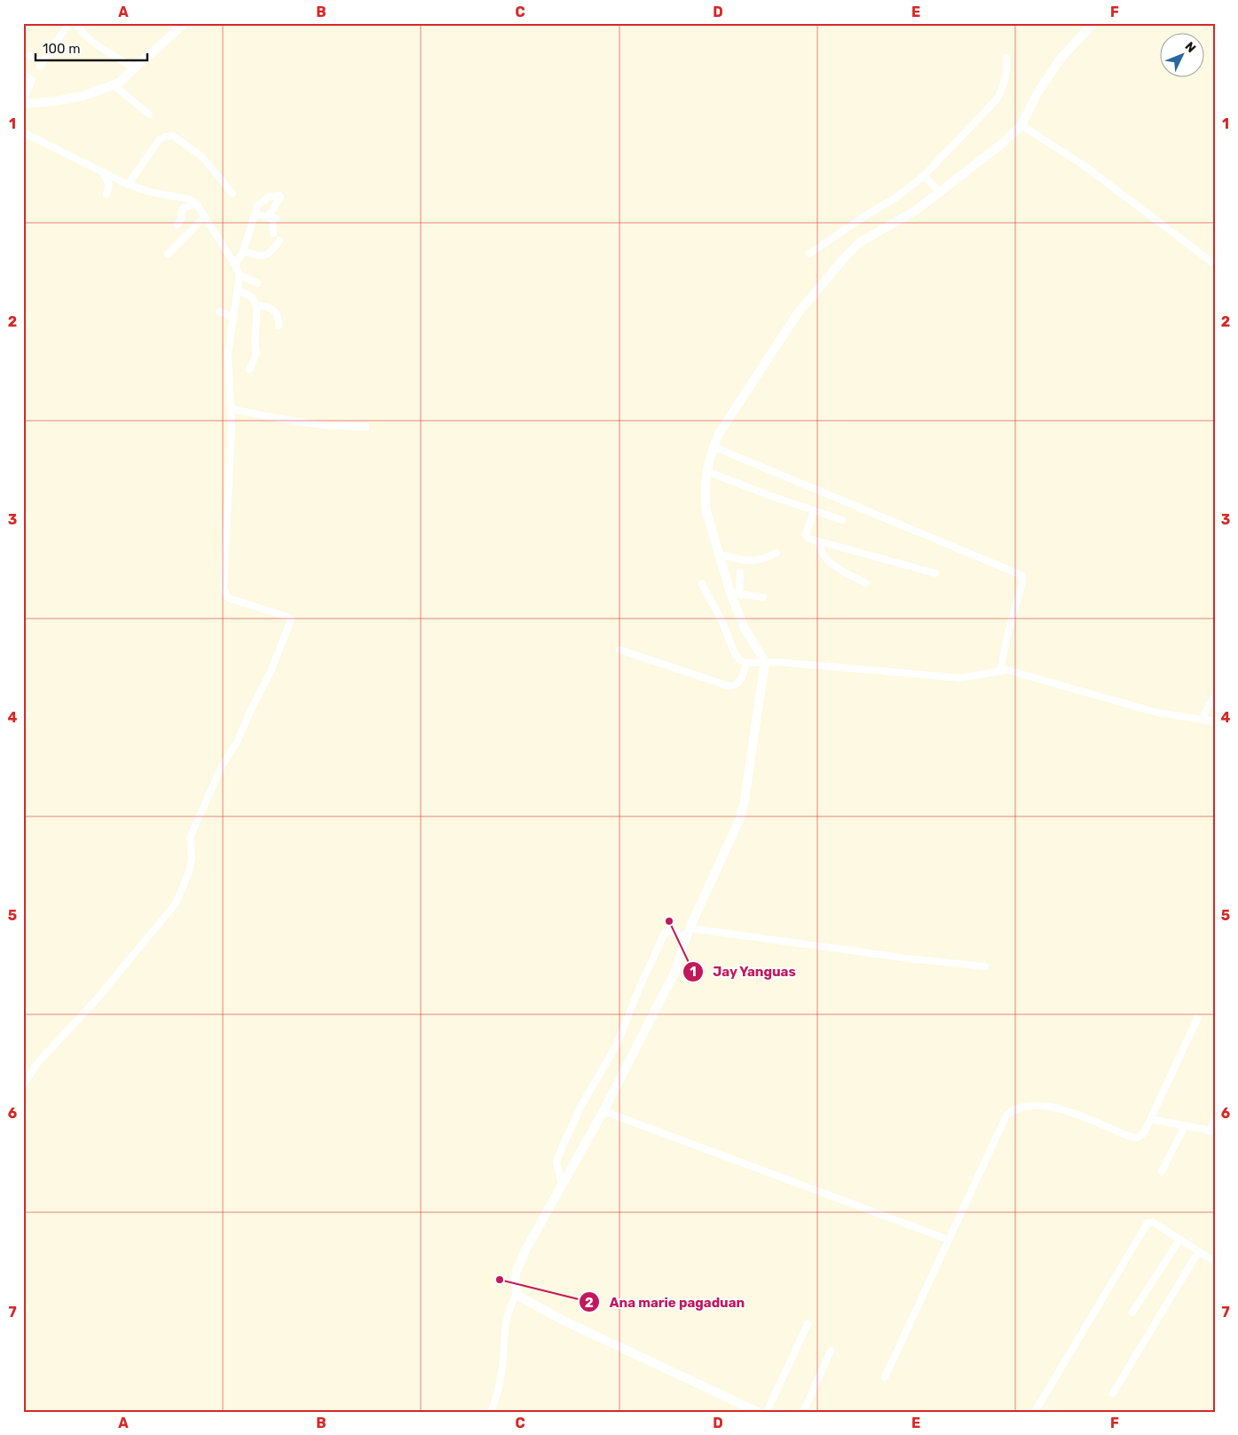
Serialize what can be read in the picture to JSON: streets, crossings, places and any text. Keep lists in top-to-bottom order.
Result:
{
  "places": ["Jay Yanguas", "Ana marie pagaduan"],
  "scale_bar": "100 m",
  "north": "top right",
  "grid": {
    "columns": [
      "A",
      "B",
      "C",
      "D",
      "E",
      "F"
    ],
    "rows": [
      "1",
      "2",
      "3",
      "4",
      "5",
      "6",
      "7"
    ]
  }
}
